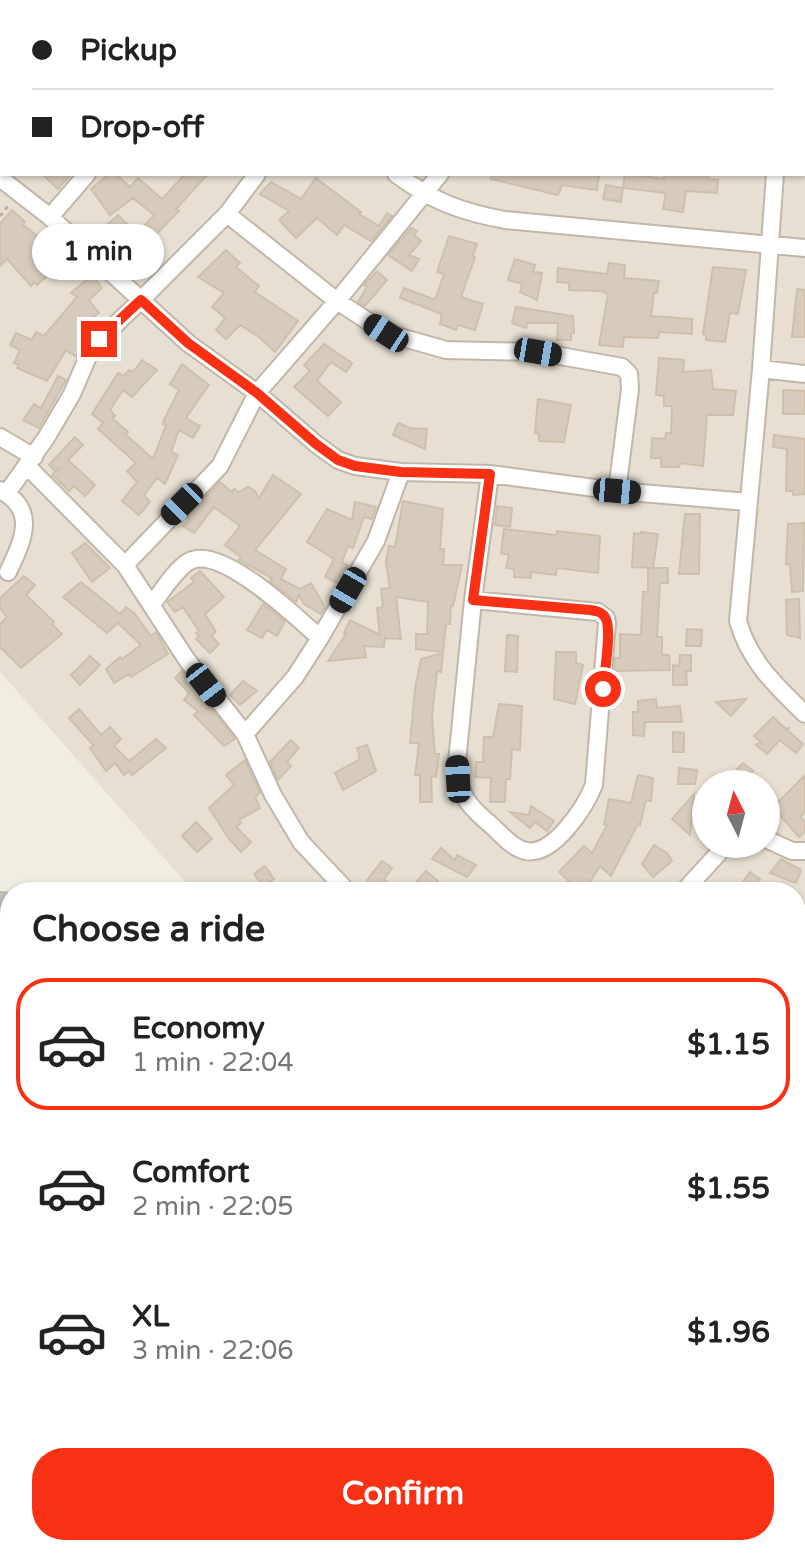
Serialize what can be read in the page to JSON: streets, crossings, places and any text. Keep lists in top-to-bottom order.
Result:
{
  "north": "top",
  "page": {
    "banner": ["Pickup", "Drop-off"],
    "bubble": "1 min",
    "heading": "Choose a ride",
    "list": [
      {
        "name": "Economy",
        "note": "1 min · 22:04",
        "value": "$1.15"
      },
      {
        "name": "Comfort",
        "note": "2 min · 22:05",
        "value": "$1.55"
      },
      {
        "name": "XL",
        "note": "3 min · 22:06",
        "value": "$1.96"
      }
    ],
    "buttons": "Confirm"
  }
}
